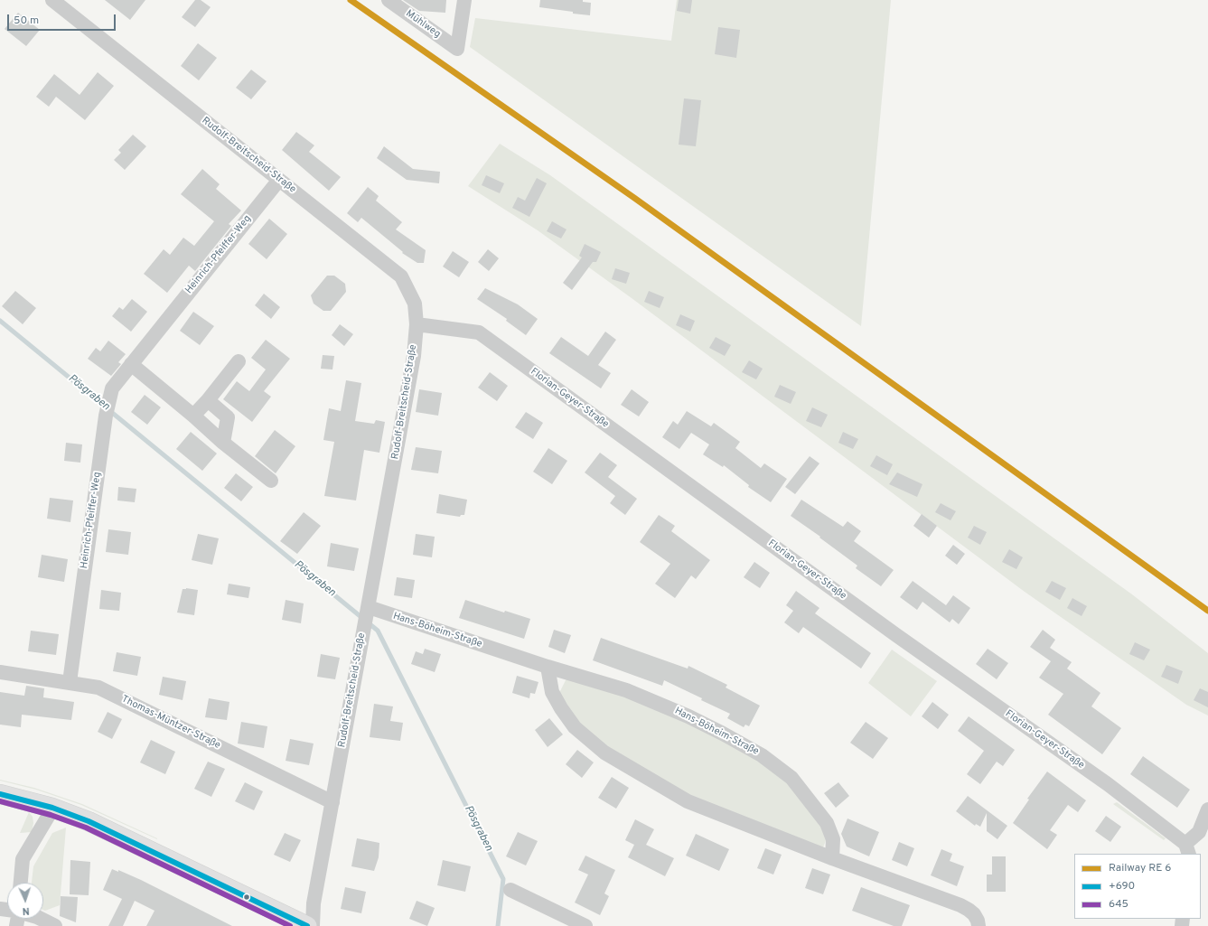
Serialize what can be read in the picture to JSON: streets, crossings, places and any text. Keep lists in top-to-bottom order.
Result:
{
  "streets": {
    "street": [
      "Mühlweg",
      "Rudolf-Breitscheid-Straße",
      "Heinrich-Pfeiffer-Weg",
      "Florian-Geyer-Straße",
      "Hans-Böheim-Straße",
      "Thomas-Müntzer-Straße"
    ]
  },
  "crossings": [
    ["Rudolf-Breitscheid-Straße", "Heinrich-Pfeiffer-Weg"],
    ["Rudolf-Breitscheid-Straße", "Florian-Geyer-Straße"],
    ["Rudolf-Breitscheid-Straße", "Hans-Böheim-Straße"],
    ["Rudolf-Breitscheid-Straße", "Thomas-Müntzer-Straße"],
    ["Heinrich-Pfeiffer-Weg", "Thomas-Müntzer-Straße"]
  ],
  "water": ["Pösgraben"],
  "lines": ["transit line +690", "transit line 645"],
  "legend": ["Railway RE 6", "+690", "645"],
  "scale_bar": "50 m",
  "north": "bottom"
}
